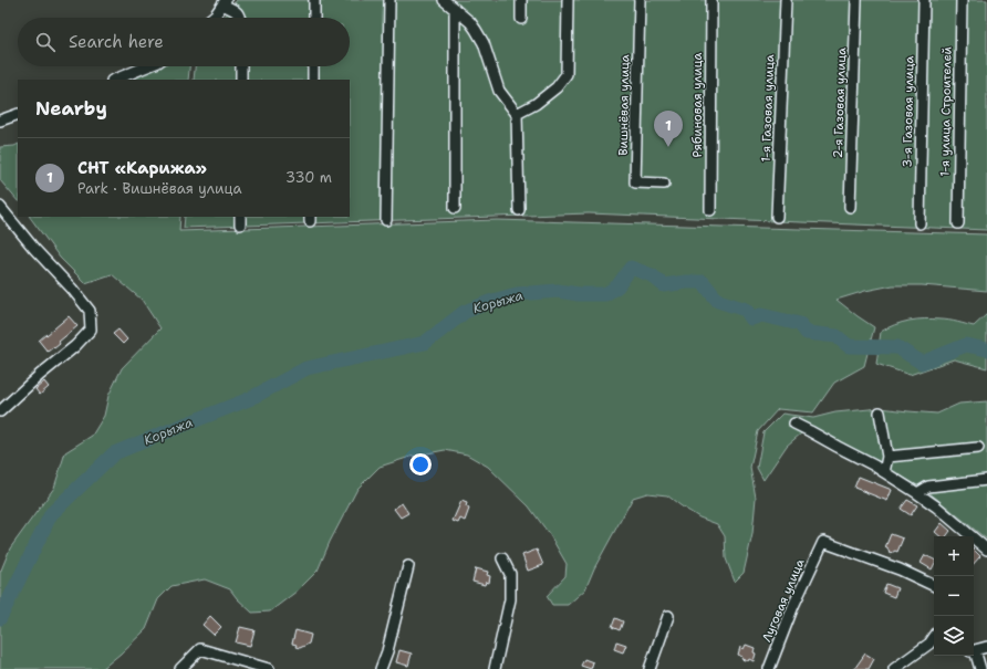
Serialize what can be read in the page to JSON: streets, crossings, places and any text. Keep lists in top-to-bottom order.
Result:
{
  "streets": {
    "street": [
      "2-я Газовая улица",
      "Вишнёвая улица",
      "Рябиновая улица",
      "1-я Газовая улица",
      "3-я Газовая улица",
      "1-я улица Строителей",
      "Луговая улица"
    ]
  },
  "water": ["Корыжа"],
  "page": {
    "search": "Search here",
    "heading": "Nearby",
    "pins": "1",
    "list": [
      {
        "mark": "1",
        "name": "СНТ «Карижа»",
        "note": "Park · Вишнёвая улица",
        "value": "330 m"
      }
    ],
    "map_buttons": ["+", "−"]
  }
}
